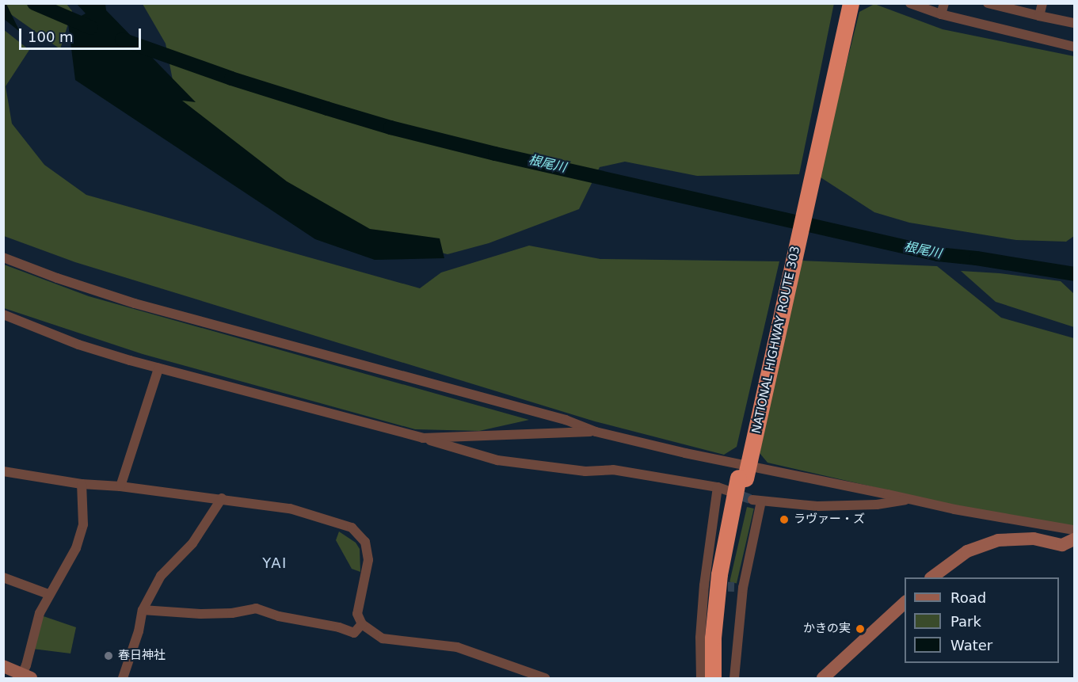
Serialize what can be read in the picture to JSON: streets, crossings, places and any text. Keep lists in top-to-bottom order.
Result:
{
  "streets": {
    "highway": ["NATIONAL HIGHWAY ROUTE 303"]
  },
  "districts": ["YAI"],
  "water": ["根尾川"],
  "places": ["ラヴァー・ズ", "かきの実", "春日神社"],
  "legend": ["Road", "Park", "Water"],
  "scale_bar": "100 m"
}
